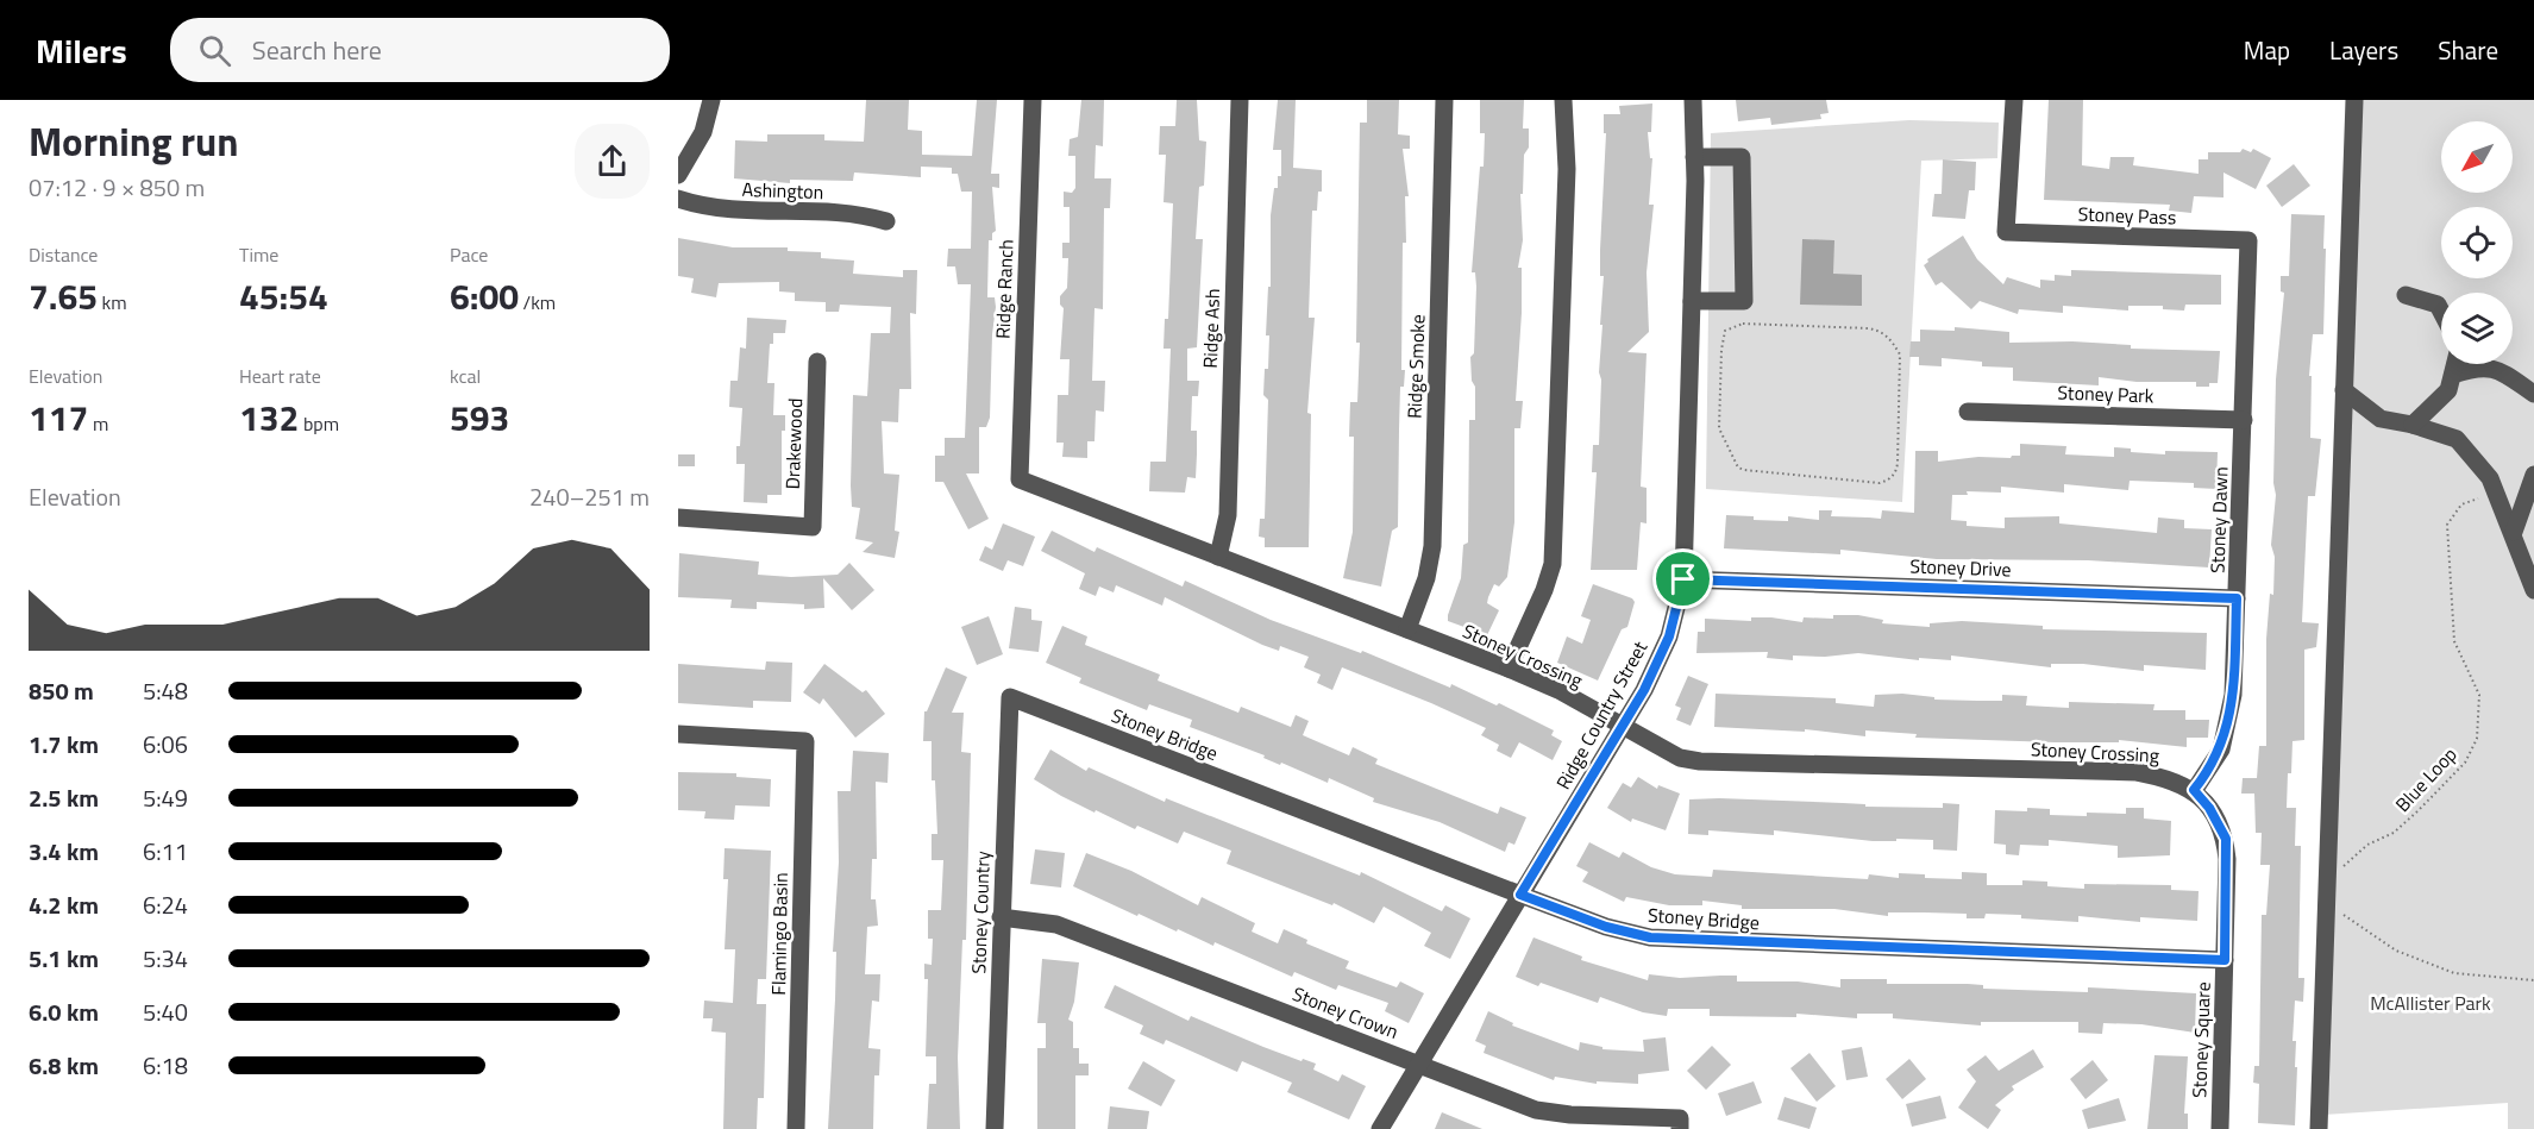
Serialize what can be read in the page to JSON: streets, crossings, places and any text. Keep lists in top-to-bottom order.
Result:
{
  "streets": {
    "street": [
      "Ashington",
      "Stoney Pass",
      "Ridge Ranch",
      "Ridge Ash",
      "Ridge Smoke",
      "Stoney Park",
      "Drakewood",
      "Stoney Dawn",
      "Stoney Drive",
      "Stoney Crossing",
      "Ridge Country Street",
      "Stoney Bridge",
      "Stoney Country",
      "Flamingo Basin",
      "Stoney Crown",
      "Stoney Square"
    ],
    "path": ["Blue Loop"]
  },
  "crossings": [
    ["Stoney Pass", "Stoney Dawn"],
    ["Ridge Ranch", "Stoney Crossing"],
    ["Ridge Ash", "Stoney Crossing"],
    ["Ridge Smoke", "Stoney Crossing"],
    ["Stoney Park", "Stoney Dawn"],
    ["Stoney Dawn", "Stoney Drive"],
    ["Stoney Dawn", "Stoney Crossing"],
    ["Stoney Dawn", "Stoney Square"],
    ["Stoney Drive", "Ridge Country Street"],
    ["Stoney Crossing", "Ridge Country Street"],
    ["Stoney Crossing", "Stoney Square"],
    ["Ridge Country Street", "Stoney Bridge"],
    ["Ridge Country Street", "Stoney Crown"],
    ["Stoney Bridge", "Stoney Country"],
    ["Stoney Bridge", "Stoney Square"],
    ["Stoney Country", "Stoney Crown"]
  ],
  "parks": ["McAllister Park"],
  "north": "bottom left",
  "page": {
    "header": "Milers",
    "search": "Search here",
    "nav": ["Map", "Layers", "Share"],
    "heading": ["Morning run", "07:12 · 9 × 850 m"],
    "stats": [
      ["Distance", "7.65 km"],
      ["Time", "45:54"],
      ["Pace", "6:00 /km"],
      ["Elevation", "117 m"],
      ["Heart rate", "132 bpm"],
      ["kcal", "593"]
    ],
    "chart": ["Elevation", "240–251 m"],
    "list": [
      {
        "name": "850 m",
        "note": "5:48"
      },
      {
        "name": "1.7 km",
        "note": "6:06"
      },
      {
        "name": "2.5 km",
        "note": "5:49"
      },
      {
        "name": "3.4 km",
        "note": "6:11"
      },
      {
        "name": "4.2 km",
        "note": "6:24"
      },
      {
        "name": "5.1 km",
        "note": "5:34"
      },
      {
        "name": "6.0 km",
        "note": "5:40"
      },
      {
        "name": "6.8 km",
        "note": "6:18"
      }
    ]
  }
}
